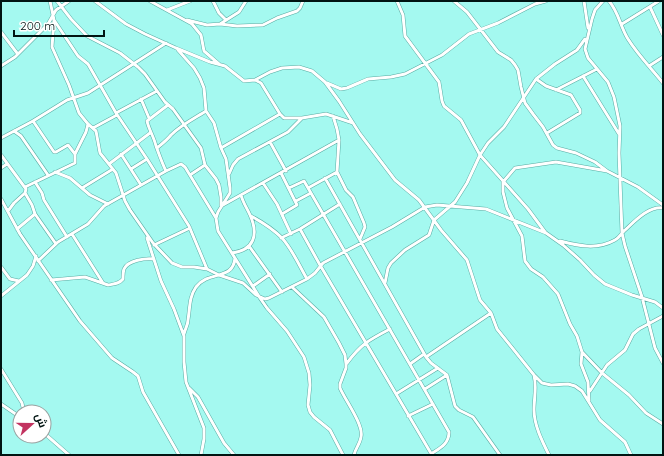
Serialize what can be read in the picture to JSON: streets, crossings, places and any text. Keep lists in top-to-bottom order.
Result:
{
  "scale_bar": "200 m",
  "north": "right"
}
